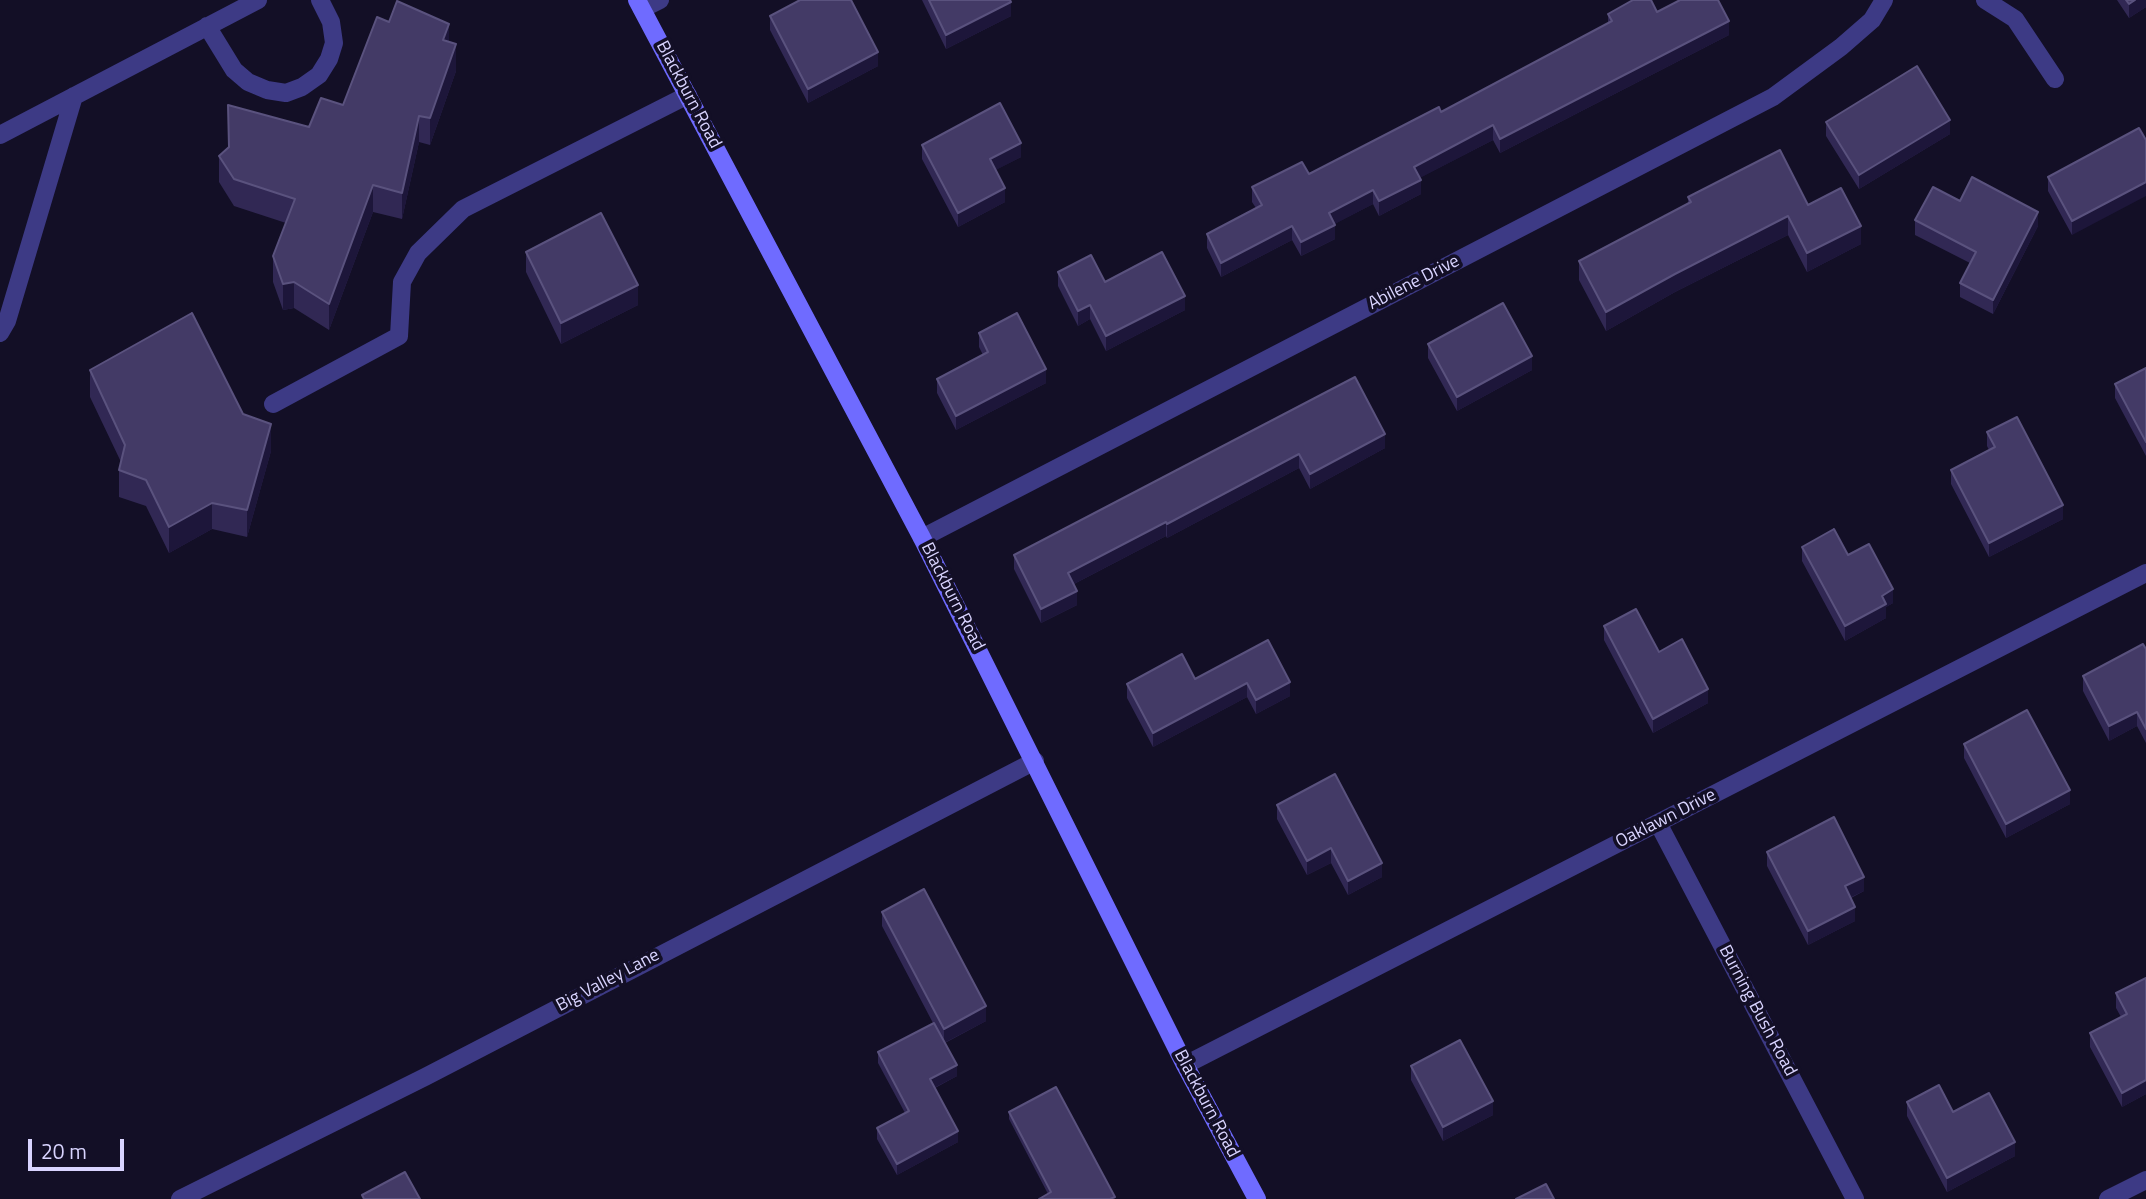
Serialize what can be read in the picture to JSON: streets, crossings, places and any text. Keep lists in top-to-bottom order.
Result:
{
  "streets": {
    "main road": ["Blackburn Road"],
    "street": [
      "Abilene Drive",
      "Oaklawn Drive",
      "Big Valley Lane",
      "Burning Bush Road"
    ]
  },
  "crossings": [
    ["Blackburn Road", "Abilene Drive"],
    ["Blackburn Road", "Oaklawn Drive"],
    ["Blackburn Road", "Big Valley Lane"],
    ["Oaklawn Drive", "Burning Bush Road"]
  ],
  "scale_bar": "20 m"
}
